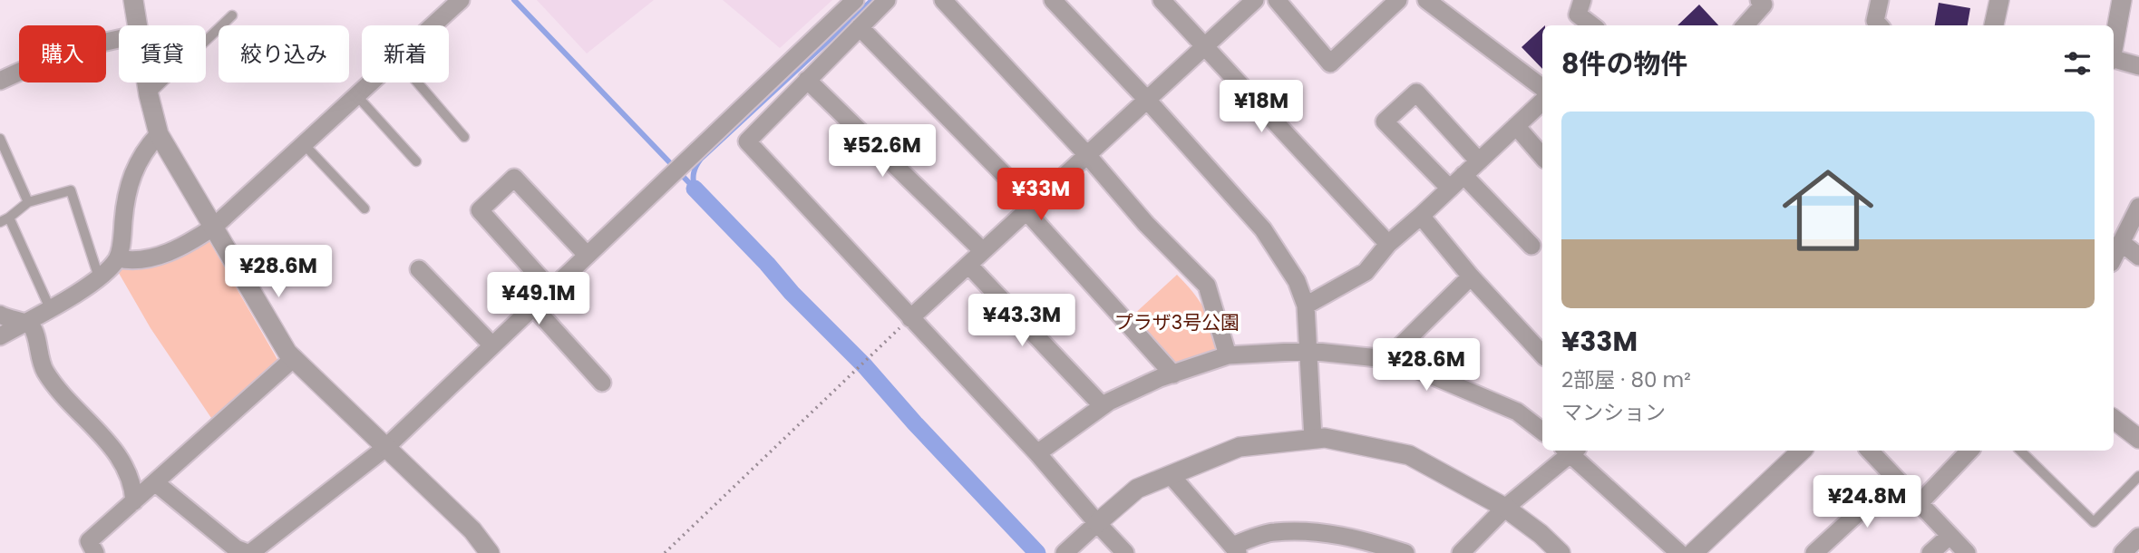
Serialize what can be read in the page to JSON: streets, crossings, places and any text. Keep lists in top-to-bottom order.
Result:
{
  "parks": ["プラザ3号公園"],
  "page": {
    "chip": [
      "購入",
      "賃貸",
      "絞り込み",
      "新着"
    ],
    "heading": "8件の物件",
    "price": [
      "¥18M",
      "¥52.6M",
      "¥33M",
      "¥28.6M",
      "¥49.1M",
      "¥43.3M",
      "¥28.6M",
      "¥24.8M"
    ],
    "list": [
      {
        "name": "¥33M",
        "note": "2部屋 · 80 m² · マンション"
      }
    ]
  }
}
